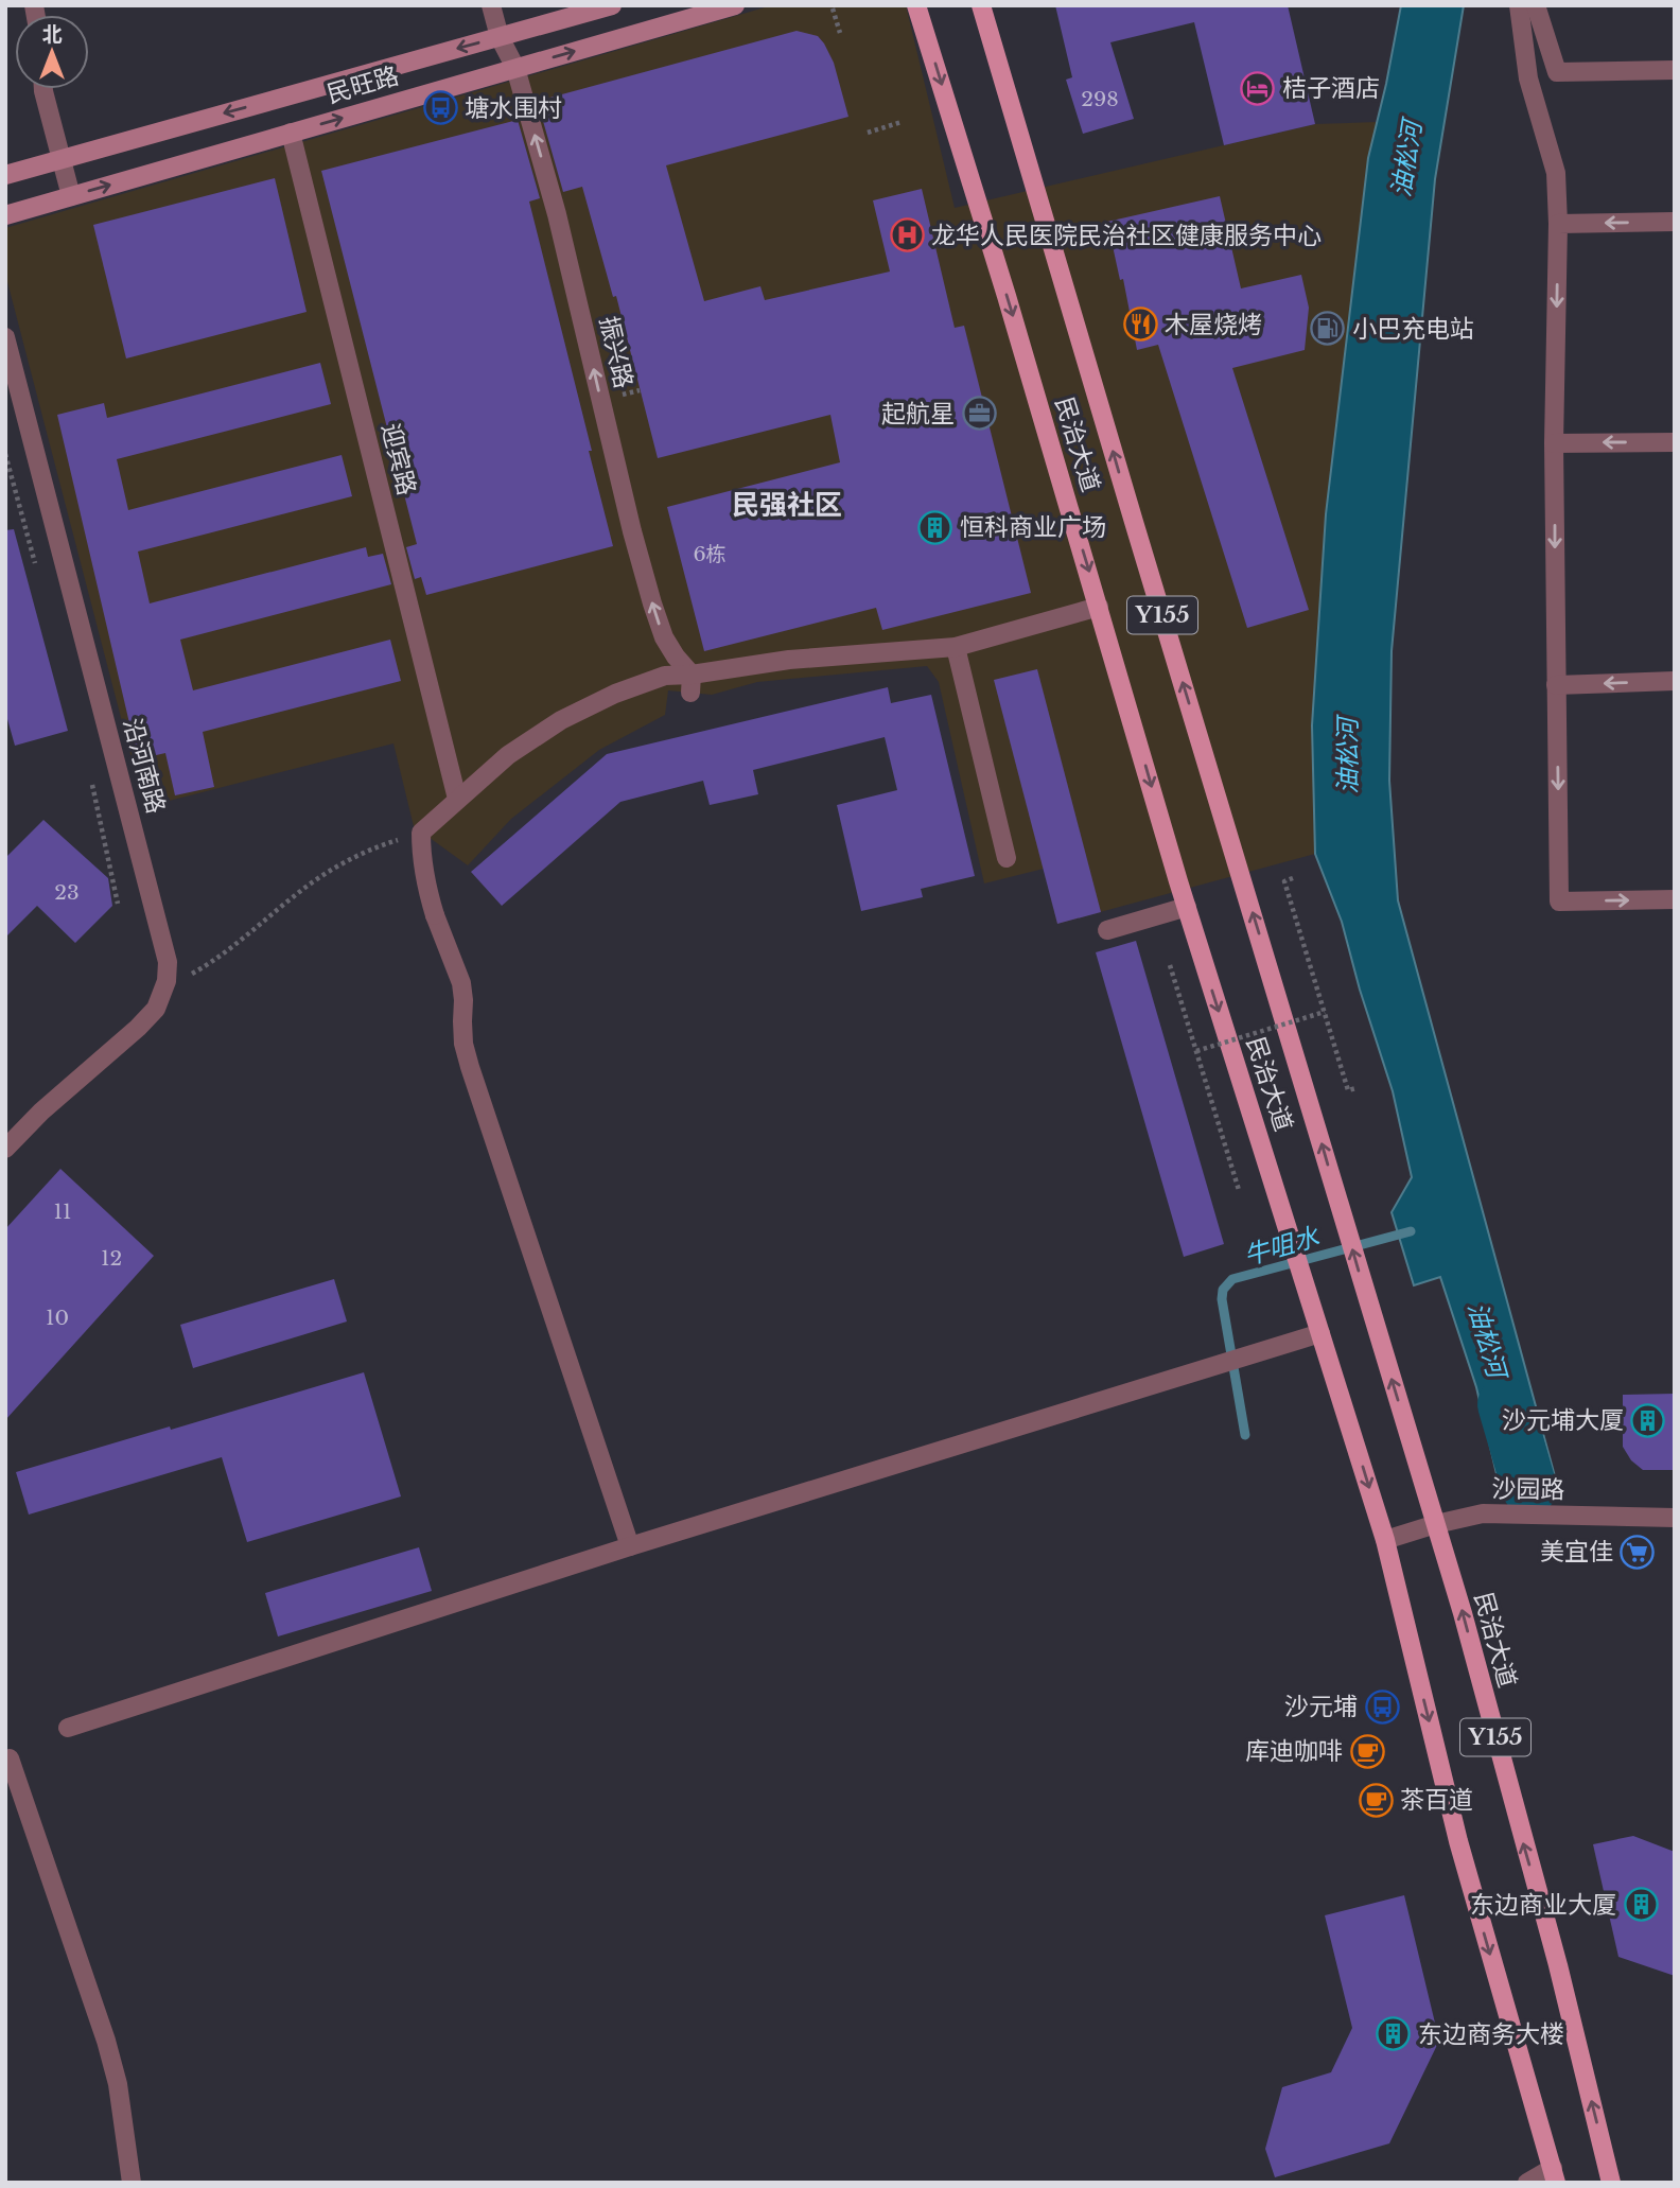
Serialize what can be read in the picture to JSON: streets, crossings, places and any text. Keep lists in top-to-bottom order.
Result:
{
  "streets": {
    "main road": ["民旺路", "民治大道", "Y155"],
    "street": [
      "振兴路",
      "迎宾路",
      "沿河南路",
      "沙园路"
    ]
  },
  "crossings": [
    ["民旺路", "振兴路"],
    ["民旺路", "迎宾路"],
    ["民治大道", "沙园路"]
  ],
  "one_way": ["振兴路"],
  "districts": ["民强社区"],
  "water": ["油松河", "牛咀水"],
  "places": {
    "hotel": ["桔子酒店"],
    "bus stop": ["塘水围村", "沙元埔"],
    "hospital": ["龙华人民医院民治社区健康服务中心"],
    "restaurant": ["木屋烧烤"],
    "fuel station": ["小巴充电站"],
    "office": ["起航星"],
    "building": [
      "恒科商业广场",
      "沙元埔大厦",
      "东边商业大厦",
      "东边商务大楼"
    ],
    "supermarket": ["美宜佳"],
    "cafe": ["库迪咖啡", "茶百道"]
  },
  "house_numbers": [
    "298",
    "6栋",
    "23",
    "11",
    "12",
    "10"
  ],
  "north": "top"
}
